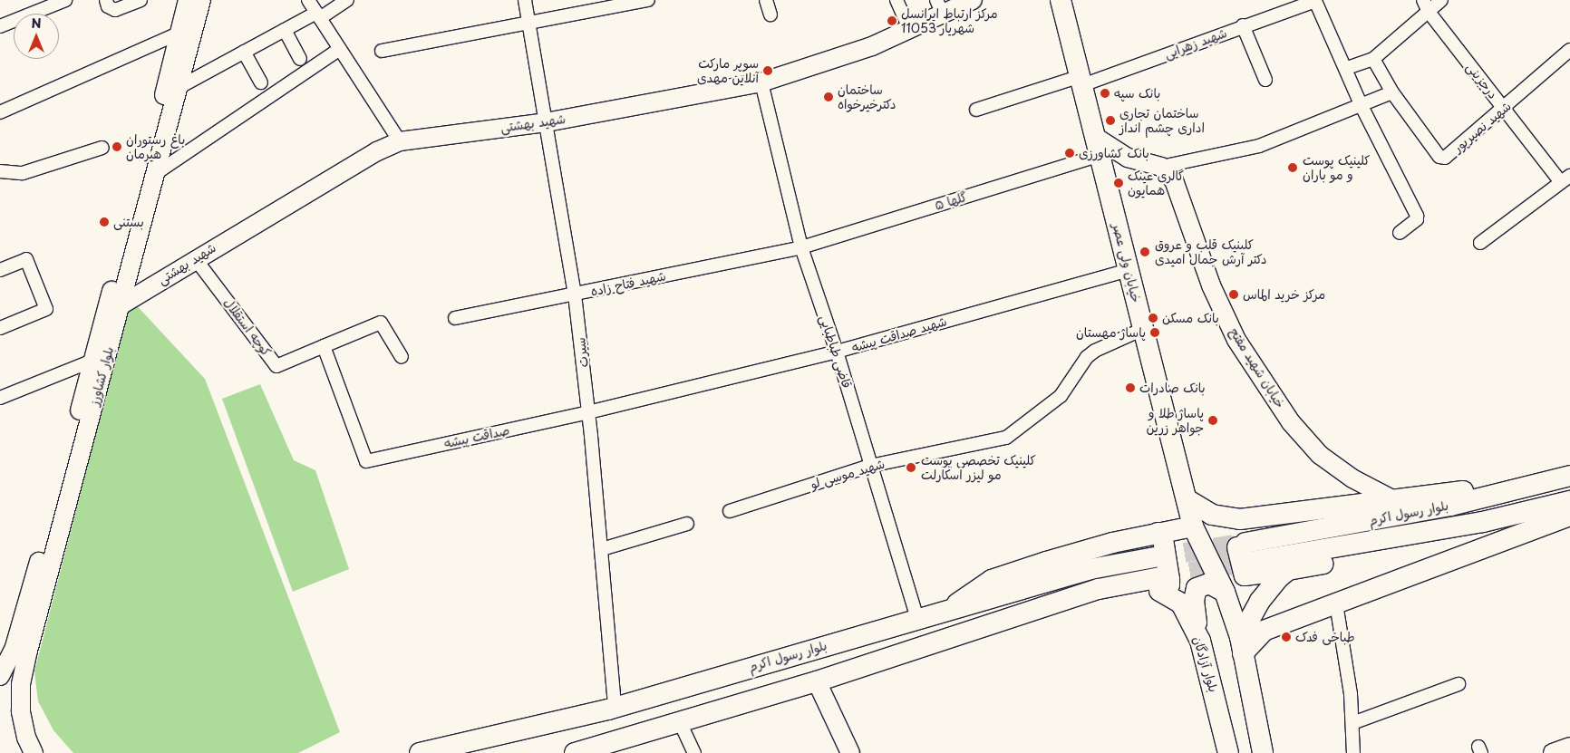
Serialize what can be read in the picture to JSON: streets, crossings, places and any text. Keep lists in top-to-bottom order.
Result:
{
  "streets": {
    "main road": ["خیابان ولی عصر", "بلوار رسول اکرم", "بلوار آزادگان"],
    "street": [
      "شهید زهرایی",
      "درجزینی",
      "شهید بهشتی",
      "شهید نصیرپور",
      "گلها ۵",
      "شهید فتاح زاده",
      "کوچه استقلال",
      "شهید صداقت پیشه",
      "قاضی طباطبایی",
      "سیرت",
      "خیابان شهید مفتح",
      "بلوار کشاورز",
      "صداقت پیشه",
      "شهید موسی لو"
    ]
  },
  "crossings": [
    ["شهید زهرایی", "خیابان ولی عصر"],
    ["درجزینی", "شهید نصیرپور"],
    ["شهید بهشتی", "کوچه استقلال"],
    ["شهید بهشتی", "قاضی طباطبایی"],
    ["شهید بهشتی", "سیرت"],
    ["شهید بهشتی", "بلوار کشاورز"],
    ["گلها ۵", "خیابان ولی عصر"],
    ["گلها ۵", "شهید فتاح زاده"],
    ["گلها ۵", "قاضی طباطبایی"],
    ["خیابان ولی عصر", "شهید صداقت پیشه"],
    ["خیابان ولی عصر", "شهید موسی لو"],
    ["شهید فتاح زاده", "قاضی طباطبایی"],
    ["شهید فتاح زاده", "سیرت"],
    ["کوچه استقلال", "صداقت پیشه"],
    ["شهید صداقت پیشه", "قاضی طباطبایی"],
    ["شهید صداقت پیشه", "سیرت"],
    ["شهید صداقت پیشه", "صداقت پیشه"],
    ["قاضی طباطبایی", "شهید موسی لو"],
    ["قاضی طباطبایی", "بلوار رسول اکرم"],
    ["سیرت", "صداقت پیشه"],
    ["سیرت", "بلوار رسول اکرم"]
  ],
  "places": [
    "مرکز ارتباط ایرانسل 11053 شهریار",
    "سوپر مارکت آنلاین مهدی",
    "بانک سپه",
    "ساختمان دکترخیرخواه",
    "ساختمان تجاری اداری چشم انداز",
    "باغ رستوران هیرمان",
    "بانک کشاورزی",
    "کلینیک پوست و مو باران",
    "گالری عینک همایون",
    "بستنی",
    "کلینیک قلب و عروق دکتر آرش جمال امیدی",
    "مرکز خرید الماس",
    "بانک مسکن",
    "پاساژ مهستان",
    "بانک صادرات",
    "پاساژ طلا و جواهر زرین",
    "کلینیک تخصصی پوست مو لیزر اسکارلت",
    "طباخی فدک"
  ],
  "north": "top"
}
